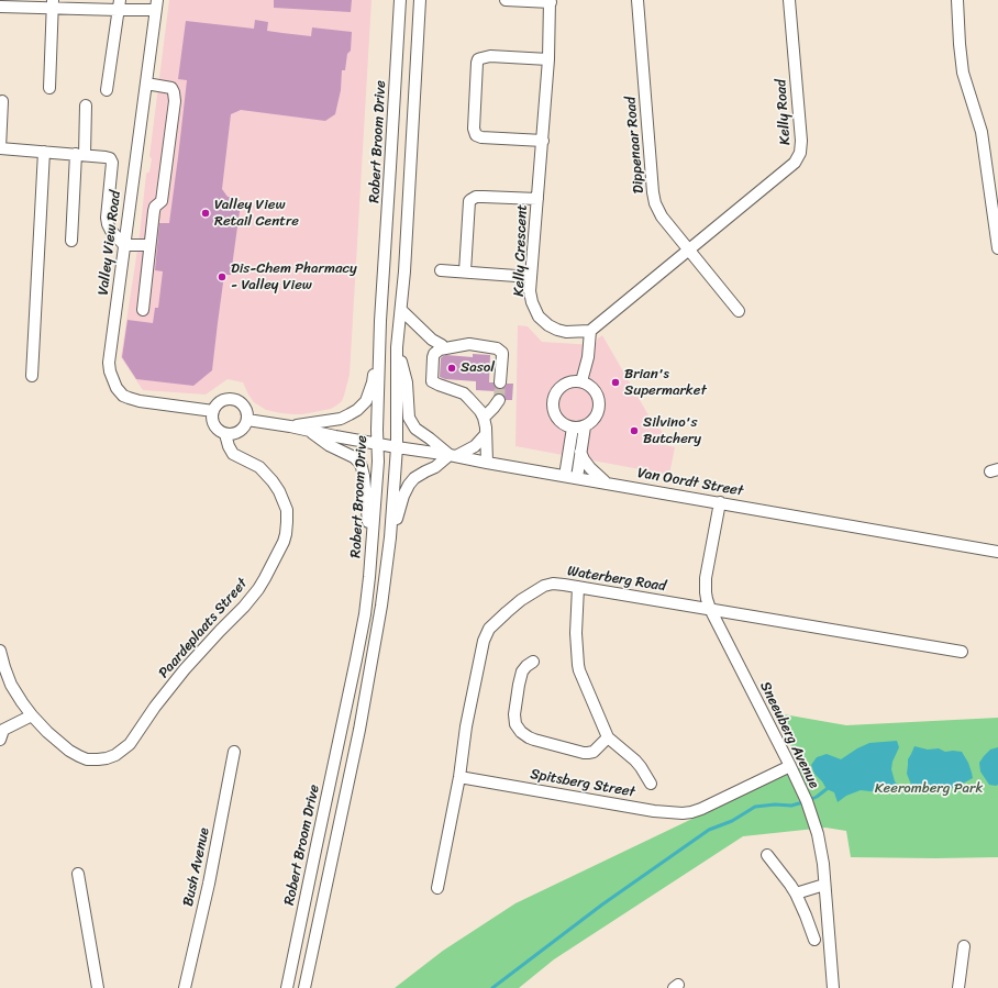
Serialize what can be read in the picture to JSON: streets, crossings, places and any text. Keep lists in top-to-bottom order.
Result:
{
  "streets": {
    "street": [
      "Kelly Road",
      "Robert Broom Drive",
      "Dippenaar Road",
      "Valley View Road",
      "Kelly Crescent",
      "Van Oordt Street",
      "Waterberg Road",
      "Paardeplaats Street",
      "Sneeuberg Avenue",
      "Spitsberg Street",
      "Bush Avenue"
    ]
  },
  "crossings": [
    ["Kelly Road", "Dippenaar Road"],
    ["Robert Broom Drive", "Van Oordt Street"],
    ["Valley View Road", "Paardeplaats Street"],
    ["Van Oordt Street", "Sneeuberg Avenue"],
    ["Waterberg Road", "Sneeuberg Avenue"],
    ["Waterberg Road", "Spitsberg Street"],
    ["Sneeuberg Avenue", "Spitsberg Street"]
  ],
  "parks": ["Keeromberg Park"],
  "places": [
    "Valley View Retail Centre",
    "Dis-Chem Pharmacy - Valley View",
    "Sasol",
    "Brian's Supermarket",
    "Silvino's Butchery"
  ]
}
